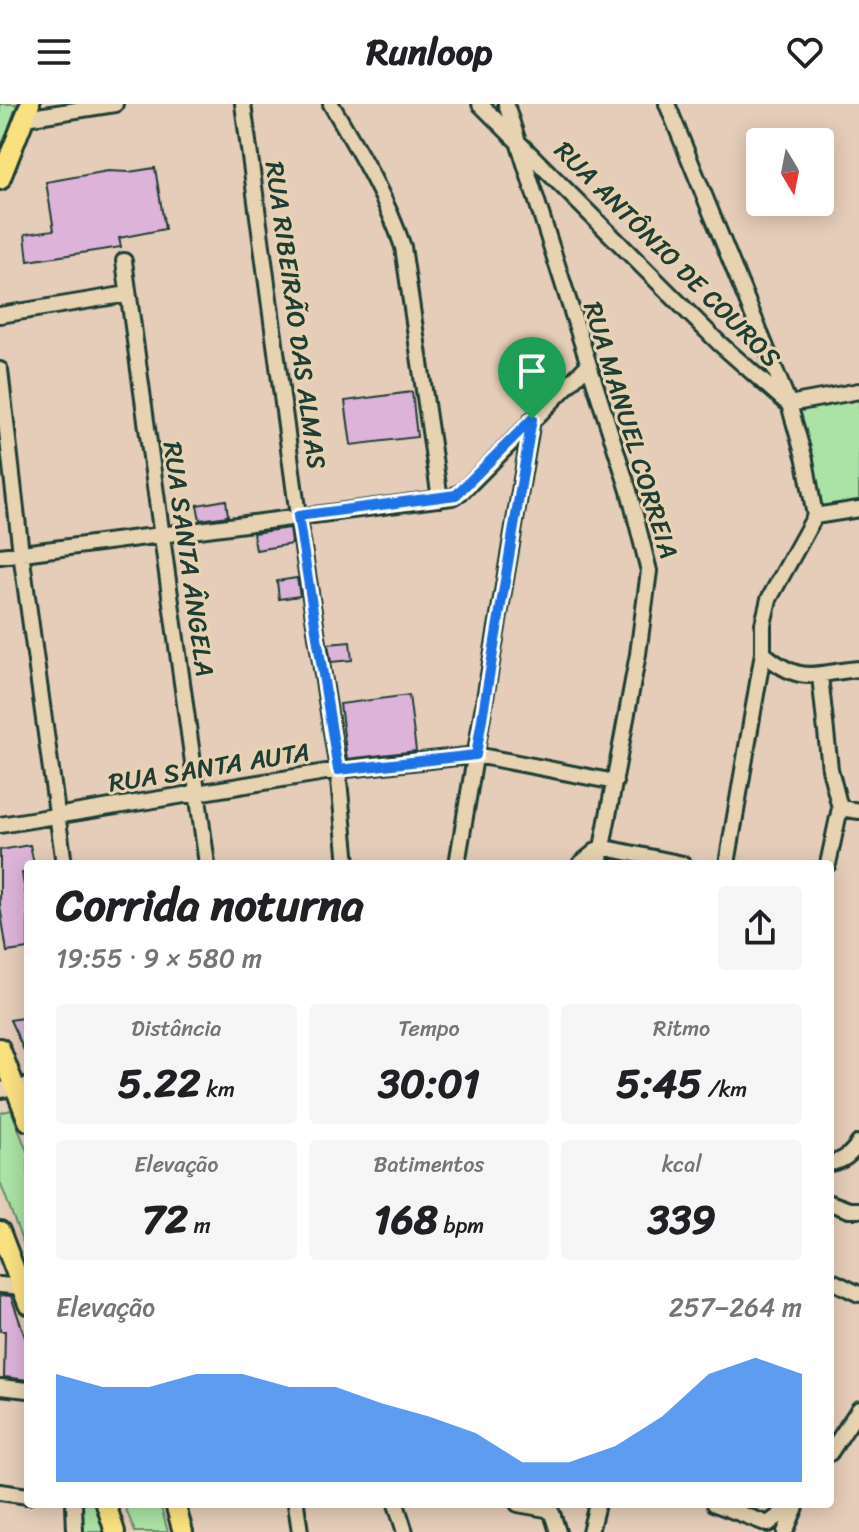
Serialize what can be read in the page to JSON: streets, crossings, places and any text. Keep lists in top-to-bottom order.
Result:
{
  "streets": {
    "street": [
      "RUA ANTÔNIO DE COUROS",
      "RUA RIBEIRÃO DAS ALMAS",
      "RUA MANUEL CORREIA",
      "RUA SANTA ÂNGELA",
      "RUA SANTA AUTA"
    ]
  },
  "crossings": [
    ["RUA ANTÔNIO DE COUROS", "RUA MANUEL CORREIA"],
    ["RUA RIBEIRÃO DAS ALMAS", "RUA SANTA AUTA"],
    ["RUA MANUEL CORREIA", "RUA SANTA AUTA"],
    ["RUA SANTA ÂNGELA", "RUA SANTA AUTA"]
  ],
  "north": "bottom",
  "page": {
    "header": "Runloop",
    "heading": ["Corrida noturna", "19:55 · 9 × 580 m"],
    "stats": [
      ["Distância", "5.22 km"],
      ["Tempo", "30:01"],
      ["Ritmo", "5:45 /km"],
      ["Elevação", "72 m"],
      ["Batimentos", "168 bpm"],
      ["kcal", "339"]
    ],
    "chart": ["Elevação", "257–264 m"]
  }
}
